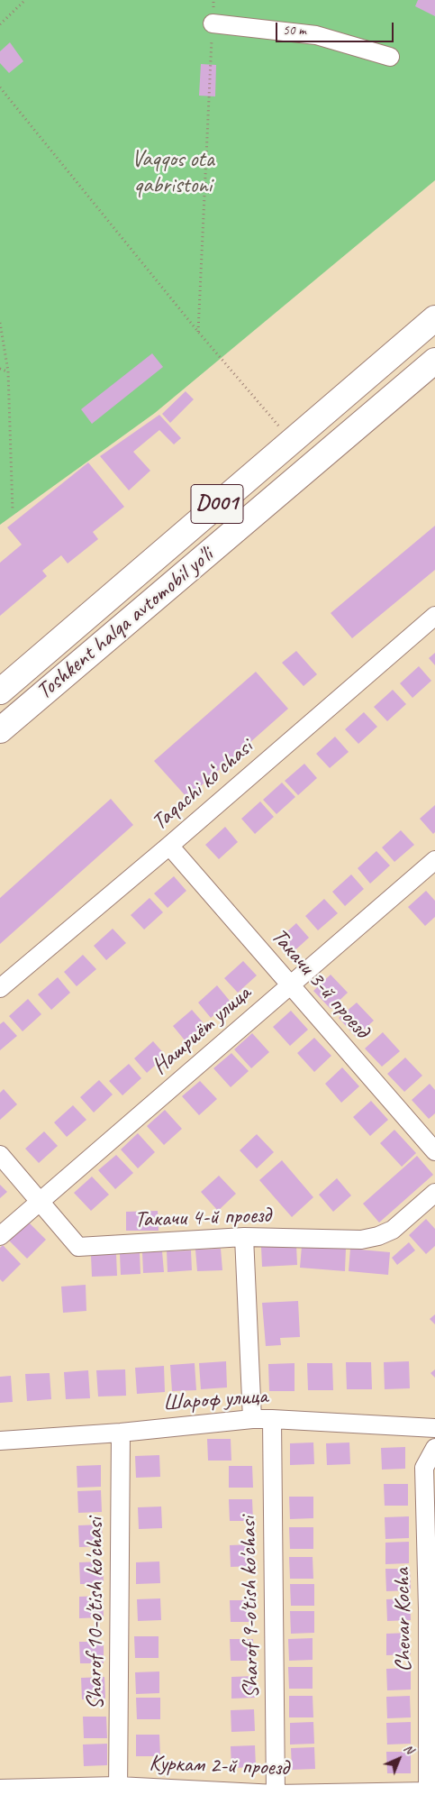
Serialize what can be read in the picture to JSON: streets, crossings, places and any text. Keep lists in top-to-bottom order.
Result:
{
  "streets": {
    "highway": ["D001", "Toshkent halqa avtomobil yo'li"],
    "street": [
      "Taqachi koʻchasi",
      "Такачи 3-й проезд",
      "Нашриёт улица",
      "Такачи 4-й проезд",
      "Шароф улица",
      "Sharof 9-o'tish ko'chasi",
      "Sharof 10-o'tish ko'chasi",
      "Chevar Kocha",
      "Куркам 2-й проезд"
    ]
  },
  "crossings": [
    ["Taqachi koʻchasi", "Такачи 3-й проезд"],
    ["Такачи 3-й проезд", "Нашриёт улица"],
    ["Нашриёт улица", "Такачи 4-й проезд"],
    ["Шароф улица", "Sharof 9-o'tish ko'chasi"],
    ["Шароф улица", "Sharof 10-o'tish ko'chasi"],
    ["Sharof 9-o'tish ko'chasi", "Куркам 2-й проезд"],
    ["Sharof 10-o'tish ko'chasi", "Куркам 2-й проезд"],
    ["Chevar Kocha", "Куркам 2-й проезд"]
  ],
  "parks": ["Vaqqos ota qabristoni"],
  "scale_bar": "50 m",
  "north": "top right"
}
